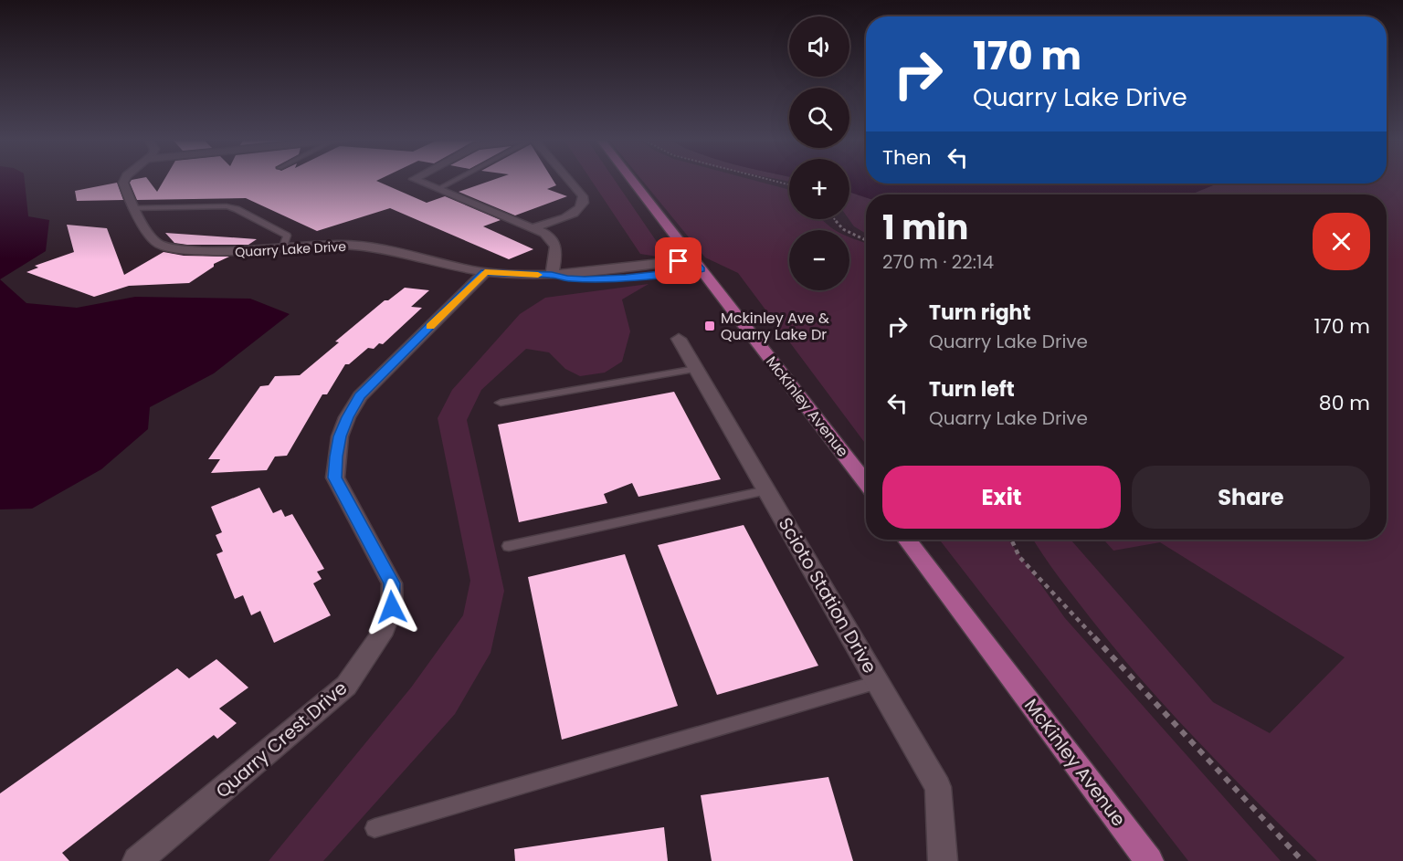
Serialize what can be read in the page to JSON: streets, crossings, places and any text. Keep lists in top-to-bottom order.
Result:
{
  "streets": {
    "main road": ["McKinley Avenue"],
    "street": ["Quarry Lake Drive", "Scioto Station Drive", "Quarry Crest Drive"]
  },
  "crossings": [
    ["Quarry Lake Drive", "McKinley Avenue"],
    ["Quarry Lake Drive", "Quarry Crest Drive"]
  ],
  "places": {
    "transit": ["Mckinley Ave & Quarry Lake Dr"]
  },
  "page": {
    "map_buttons": ["+", "−"],
    "turn": ["170 m", "Quarry Lake Drive"],
    "then": "Then",
    "heading": ["1 min", "270 m · 22:14"],
    "list": [
      {
        "name": "Turn right",
        "note": "Quarry Lake Drive",
        "value": "170 m"
      },
      {
        "name": "Turn left",
        "note": "Quarry Lake Drive",
        "value": "80 m"
      }
    ],
    "buttons": ["Exit", "Share"]
  }
}
